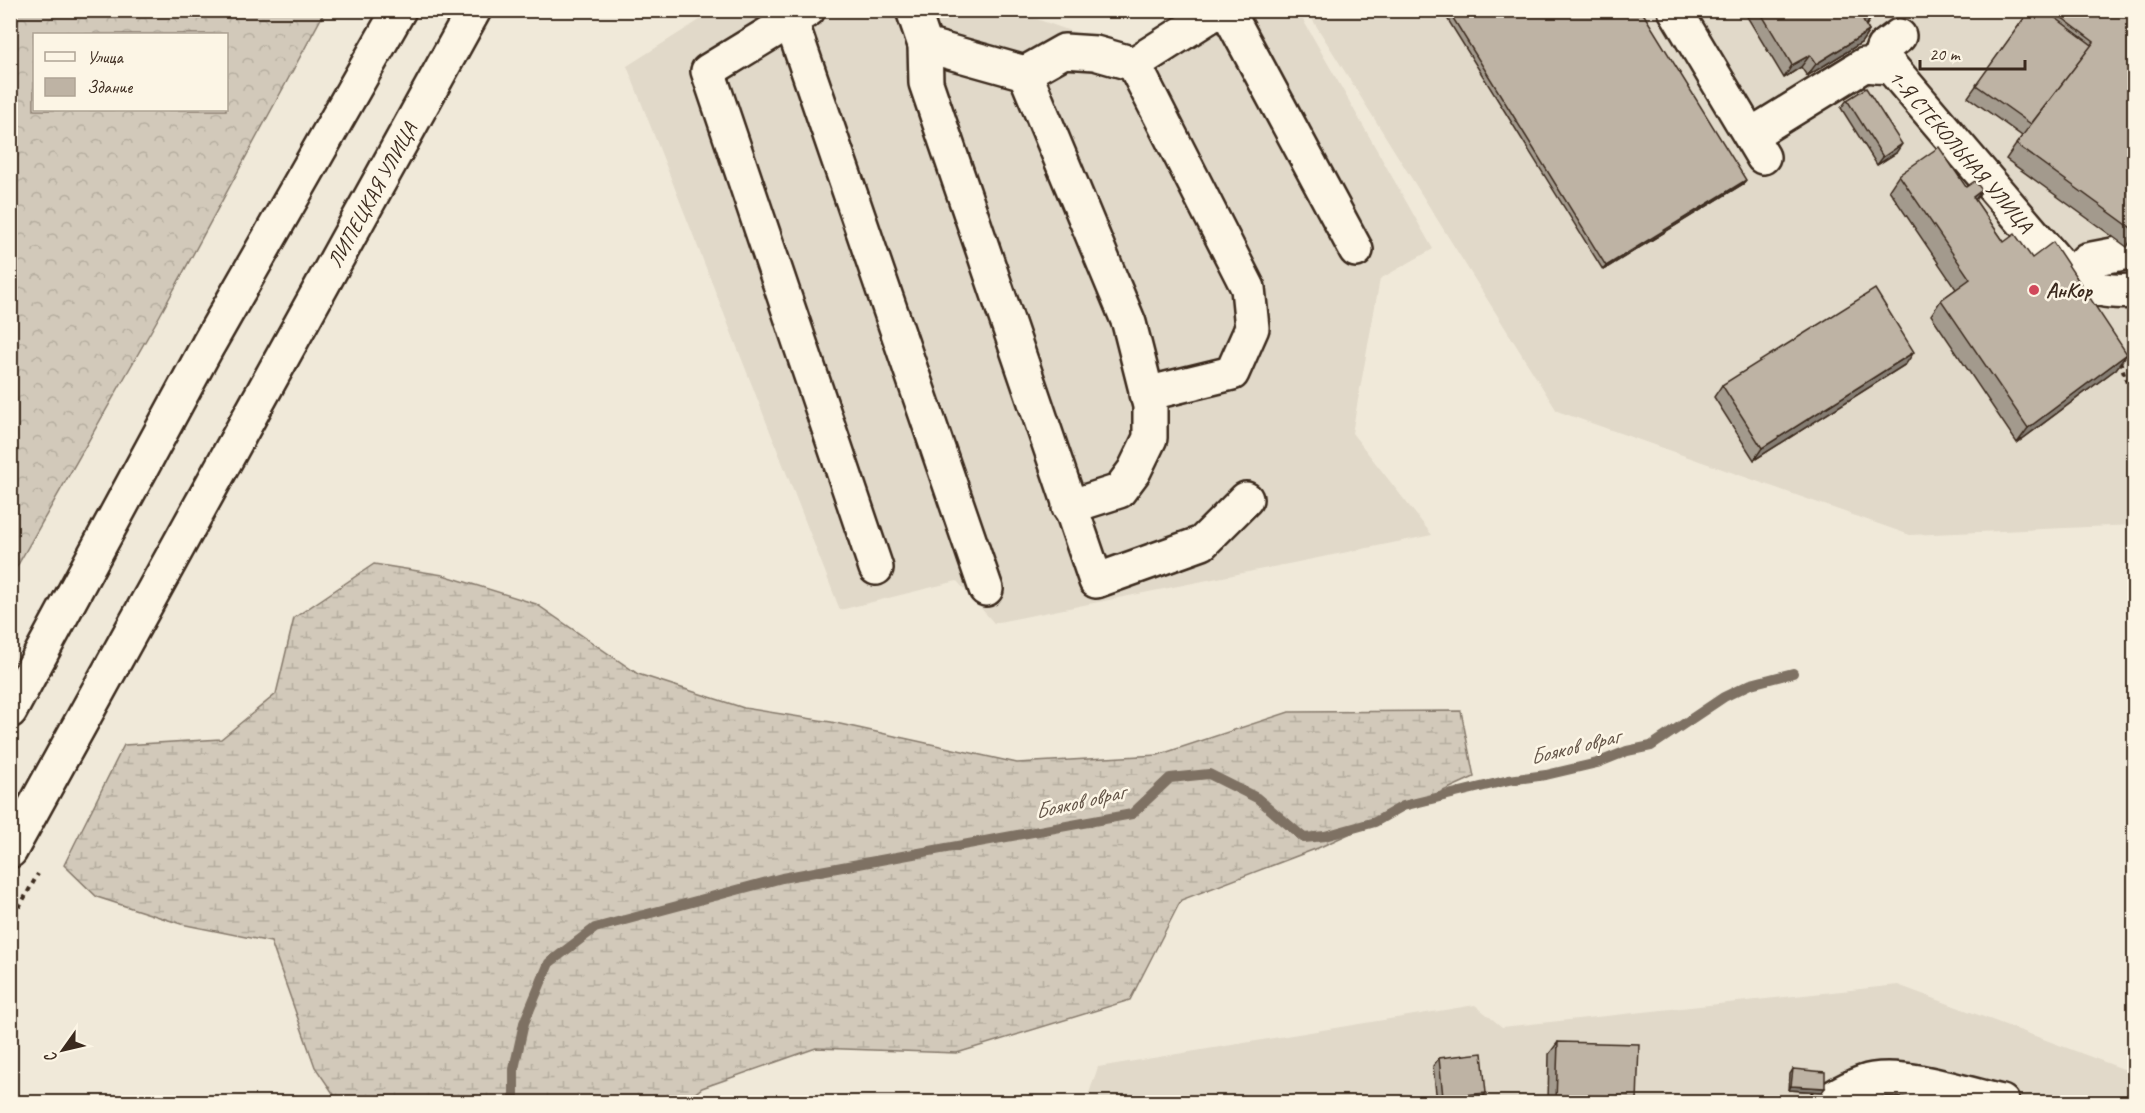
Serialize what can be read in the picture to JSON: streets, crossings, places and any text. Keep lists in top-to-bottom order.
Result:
{
  "streets": {
    "main road": ["1-Я СТЕКОЛЬНАЯ УЛИЦА", "ЛИПЕЦКАЯ УЛИЦА"]
  },
  "water": ["Бояков овраг"],
  "places": ["АнКор"],
  "legend": ["Улица", "Здание"],
  "scale_bar": "20 m",
  "north": "bottom left"
}
